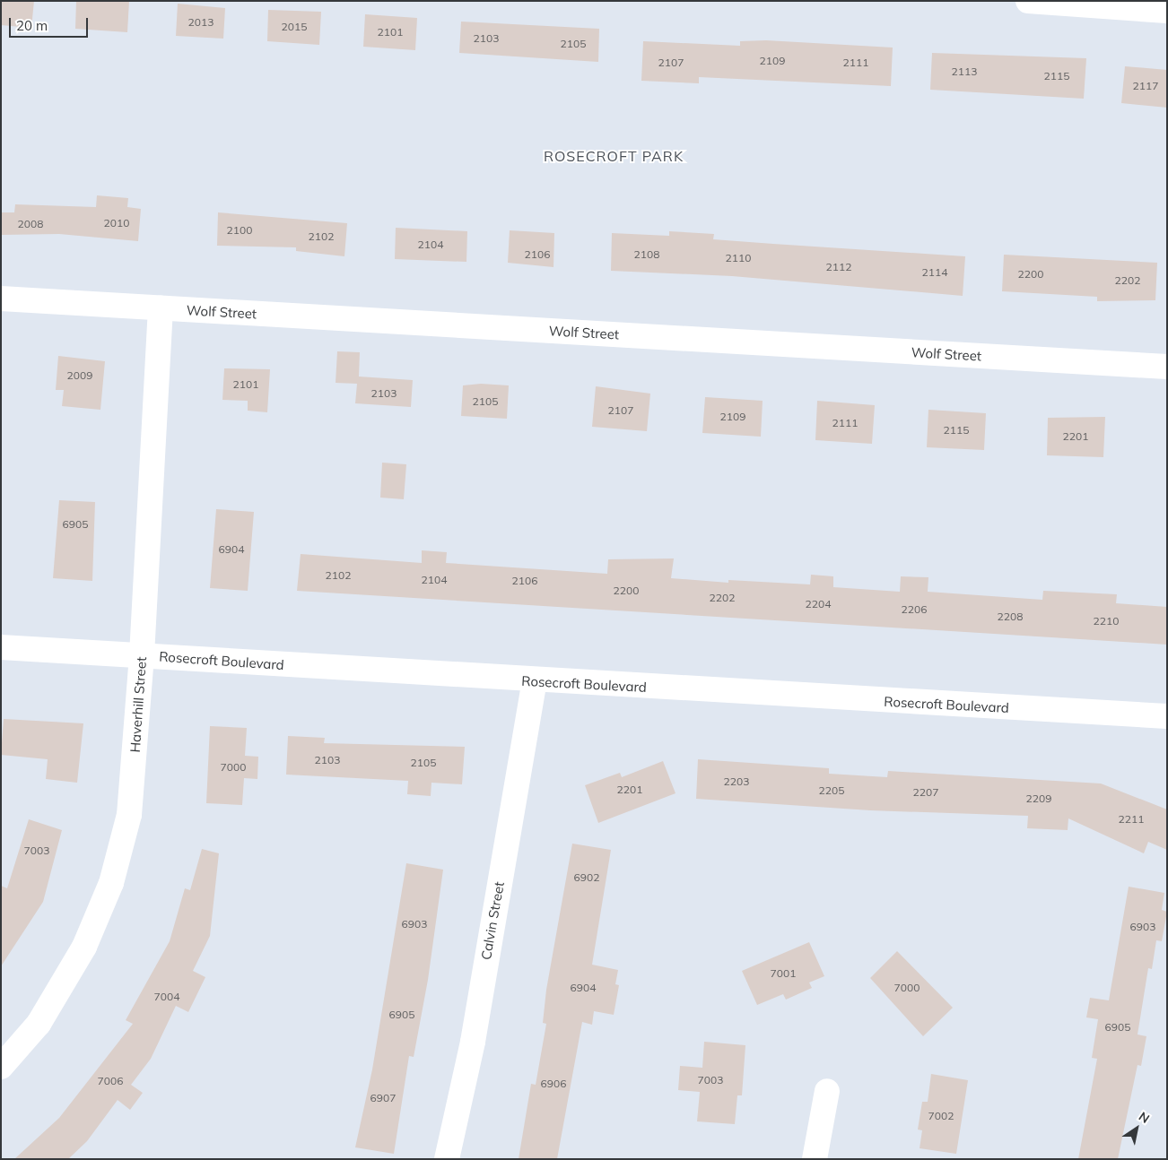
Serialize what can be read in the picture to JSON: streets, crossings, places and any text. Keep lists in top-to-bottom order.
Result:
{
  "streets": {
    "street": [
      "Wolf Street",
      "Rosecroft Boulevard",
      "Haverhill Street",
      "Calvin Street"
    ]
  },
  "crossings": [
    ["Wolf Street", "Haverhill Street"],
    ["Rosecroft Boulevard", "Haverhill Street"],
    ["Rosecroft Boulevard", "Calvin Street"]
  ],
  "districts": ["ROSECROFT PARK"],
  "house_numbers": [
    "2013",
    "2015",
    "2101",
    "2103",
    "2105",
    "2109",
    "2107",
    "2111",
    "2113",
    "2115",
    "2117",
    "2010",
    "2008",
    "2100",
    "2102",
    "2104",
    "2106",
    "2108",
    "2110",
    "2112",
    "2114",
    "2200",
    "2202",
    "2009",
    "2101",
    "2103",
    "2105",
    "2107",
    "2109",
    "2111",
    "2115",
    "2201",
    "6905",
    "6904",
    "2102",
    "2104",
    "2106",
    "2200",
    "2202",
    "2204",
    "2206",
    "2208",
    "2210",
    "2103",
    "2105",
    "7000",
    "2203",
    "2201",
    "2205",
    "2207",
    "2209",
    "2211",
    "7003",
    "6902",
    "6903",
    "6903",
    "7001",
    "6904",
    "7000",
    "7004",
    "6905",
    "6905",
    "7003",
    "7006",
    "6906",
    "6907",
    "7002"
  ],
  "scale_bar": "20 m",
  "north": "top right"
}
